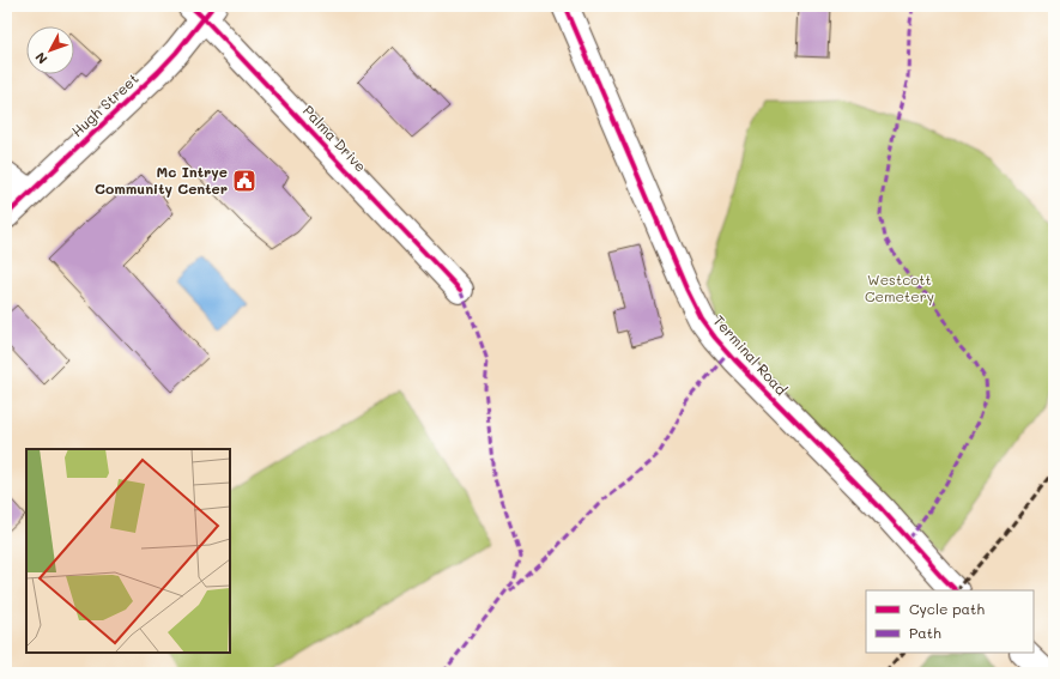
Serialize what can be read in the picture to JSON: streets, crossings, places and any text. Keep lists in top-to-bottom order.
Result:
{
  "streets": {
    "street": ["Hugh Street", "Palma Drive", "Terminal Road"]
  },
  "crossings": [
    ["Hugh Street", "Palma Drive"]
  ],
  "parks": ["Westcott Cemetery"],
  "places": {
    "public building": ["Mc Intrye Community Center"]
  },
  "legend": ["Cycle path", "Path"],
  "north": "bottom left"
}
